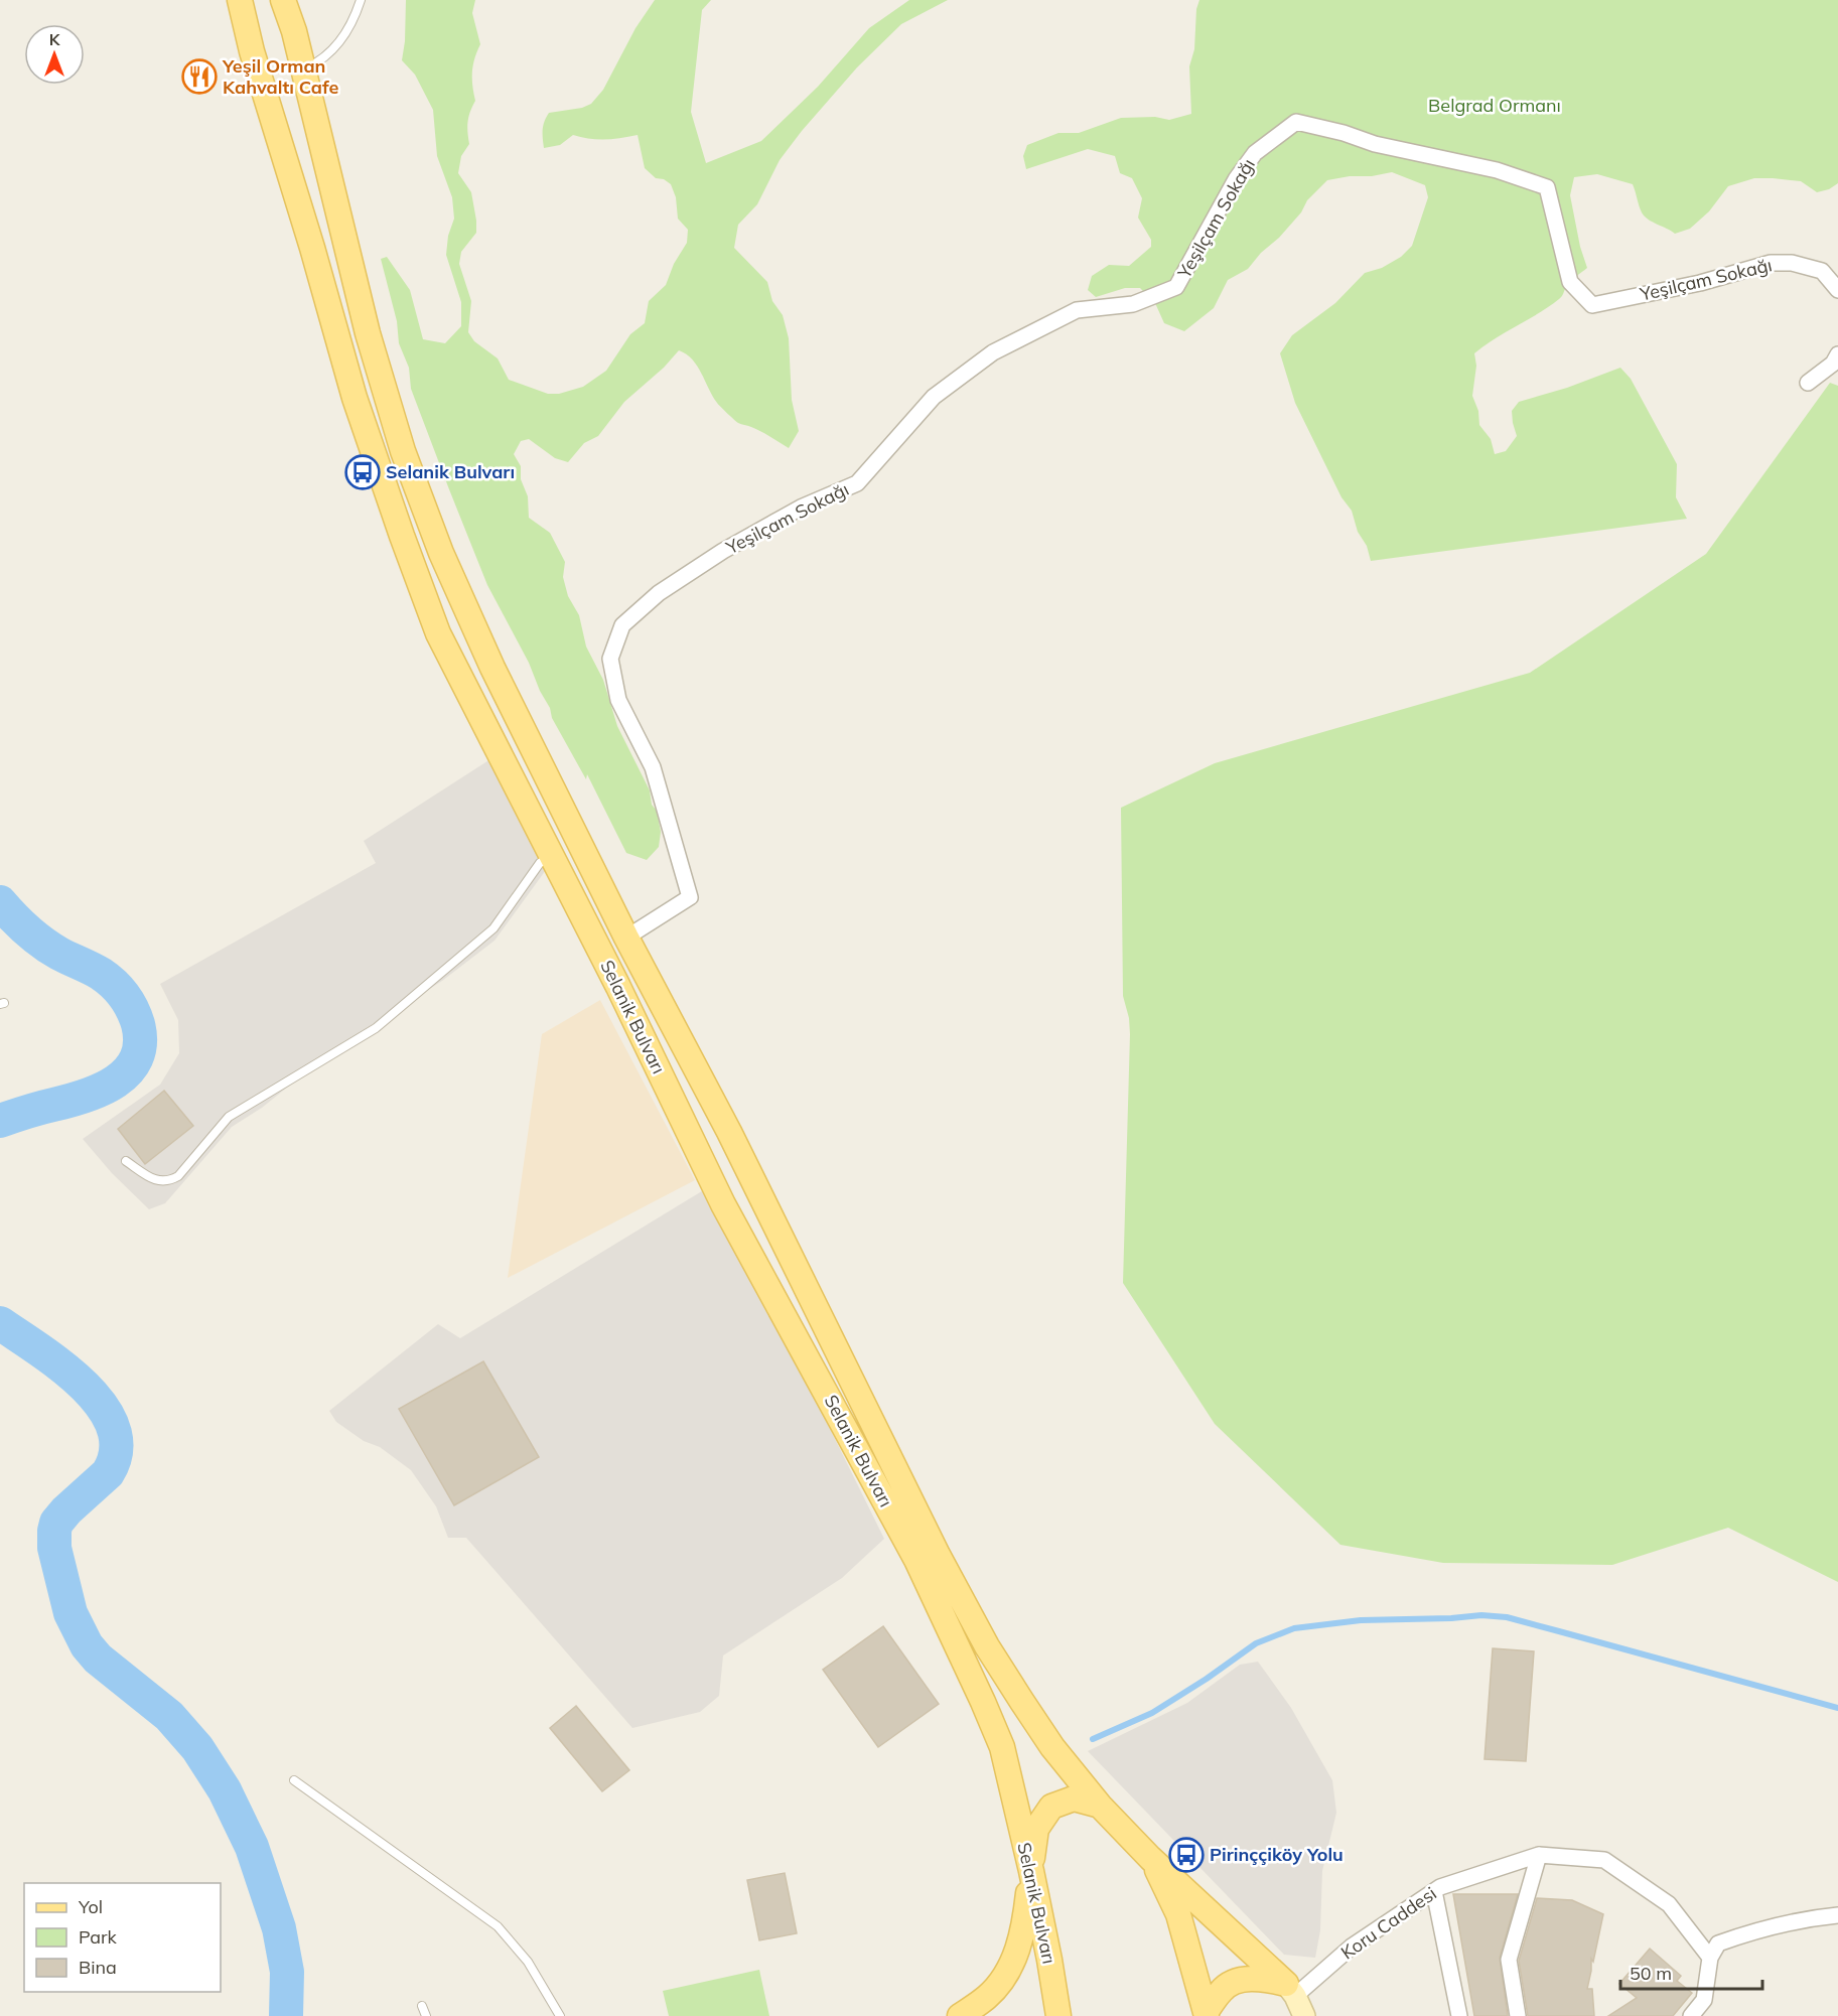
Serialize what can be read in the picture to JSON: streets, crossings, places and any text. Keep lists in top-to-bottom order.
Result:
{
  "streets": {
    "main road": ["Selanik Bulvarı"],
    "street": ["Yeşilçam Sokağı", "Koru Caddesi"]
  },
  "crossings": [
    ["Yeşilçam Sokağı", "Selanik Bulvarı"],
    ["Selanik Bulvarı", "Koru Caddesi"]
  ],
  "parks": ["Belgrad Ormanı"],
  "places": {
    "restaurant": ["Yeşil Orman Kahvaltı Cafe"],
    "bus stop": ["Selanik Bulvarı", "Pirinççiköy Yolu"]
  },
  "legend": ["Yol", "Park", "Bina"],
  "scale_bar": "50 m",
  "north": "top"
}
